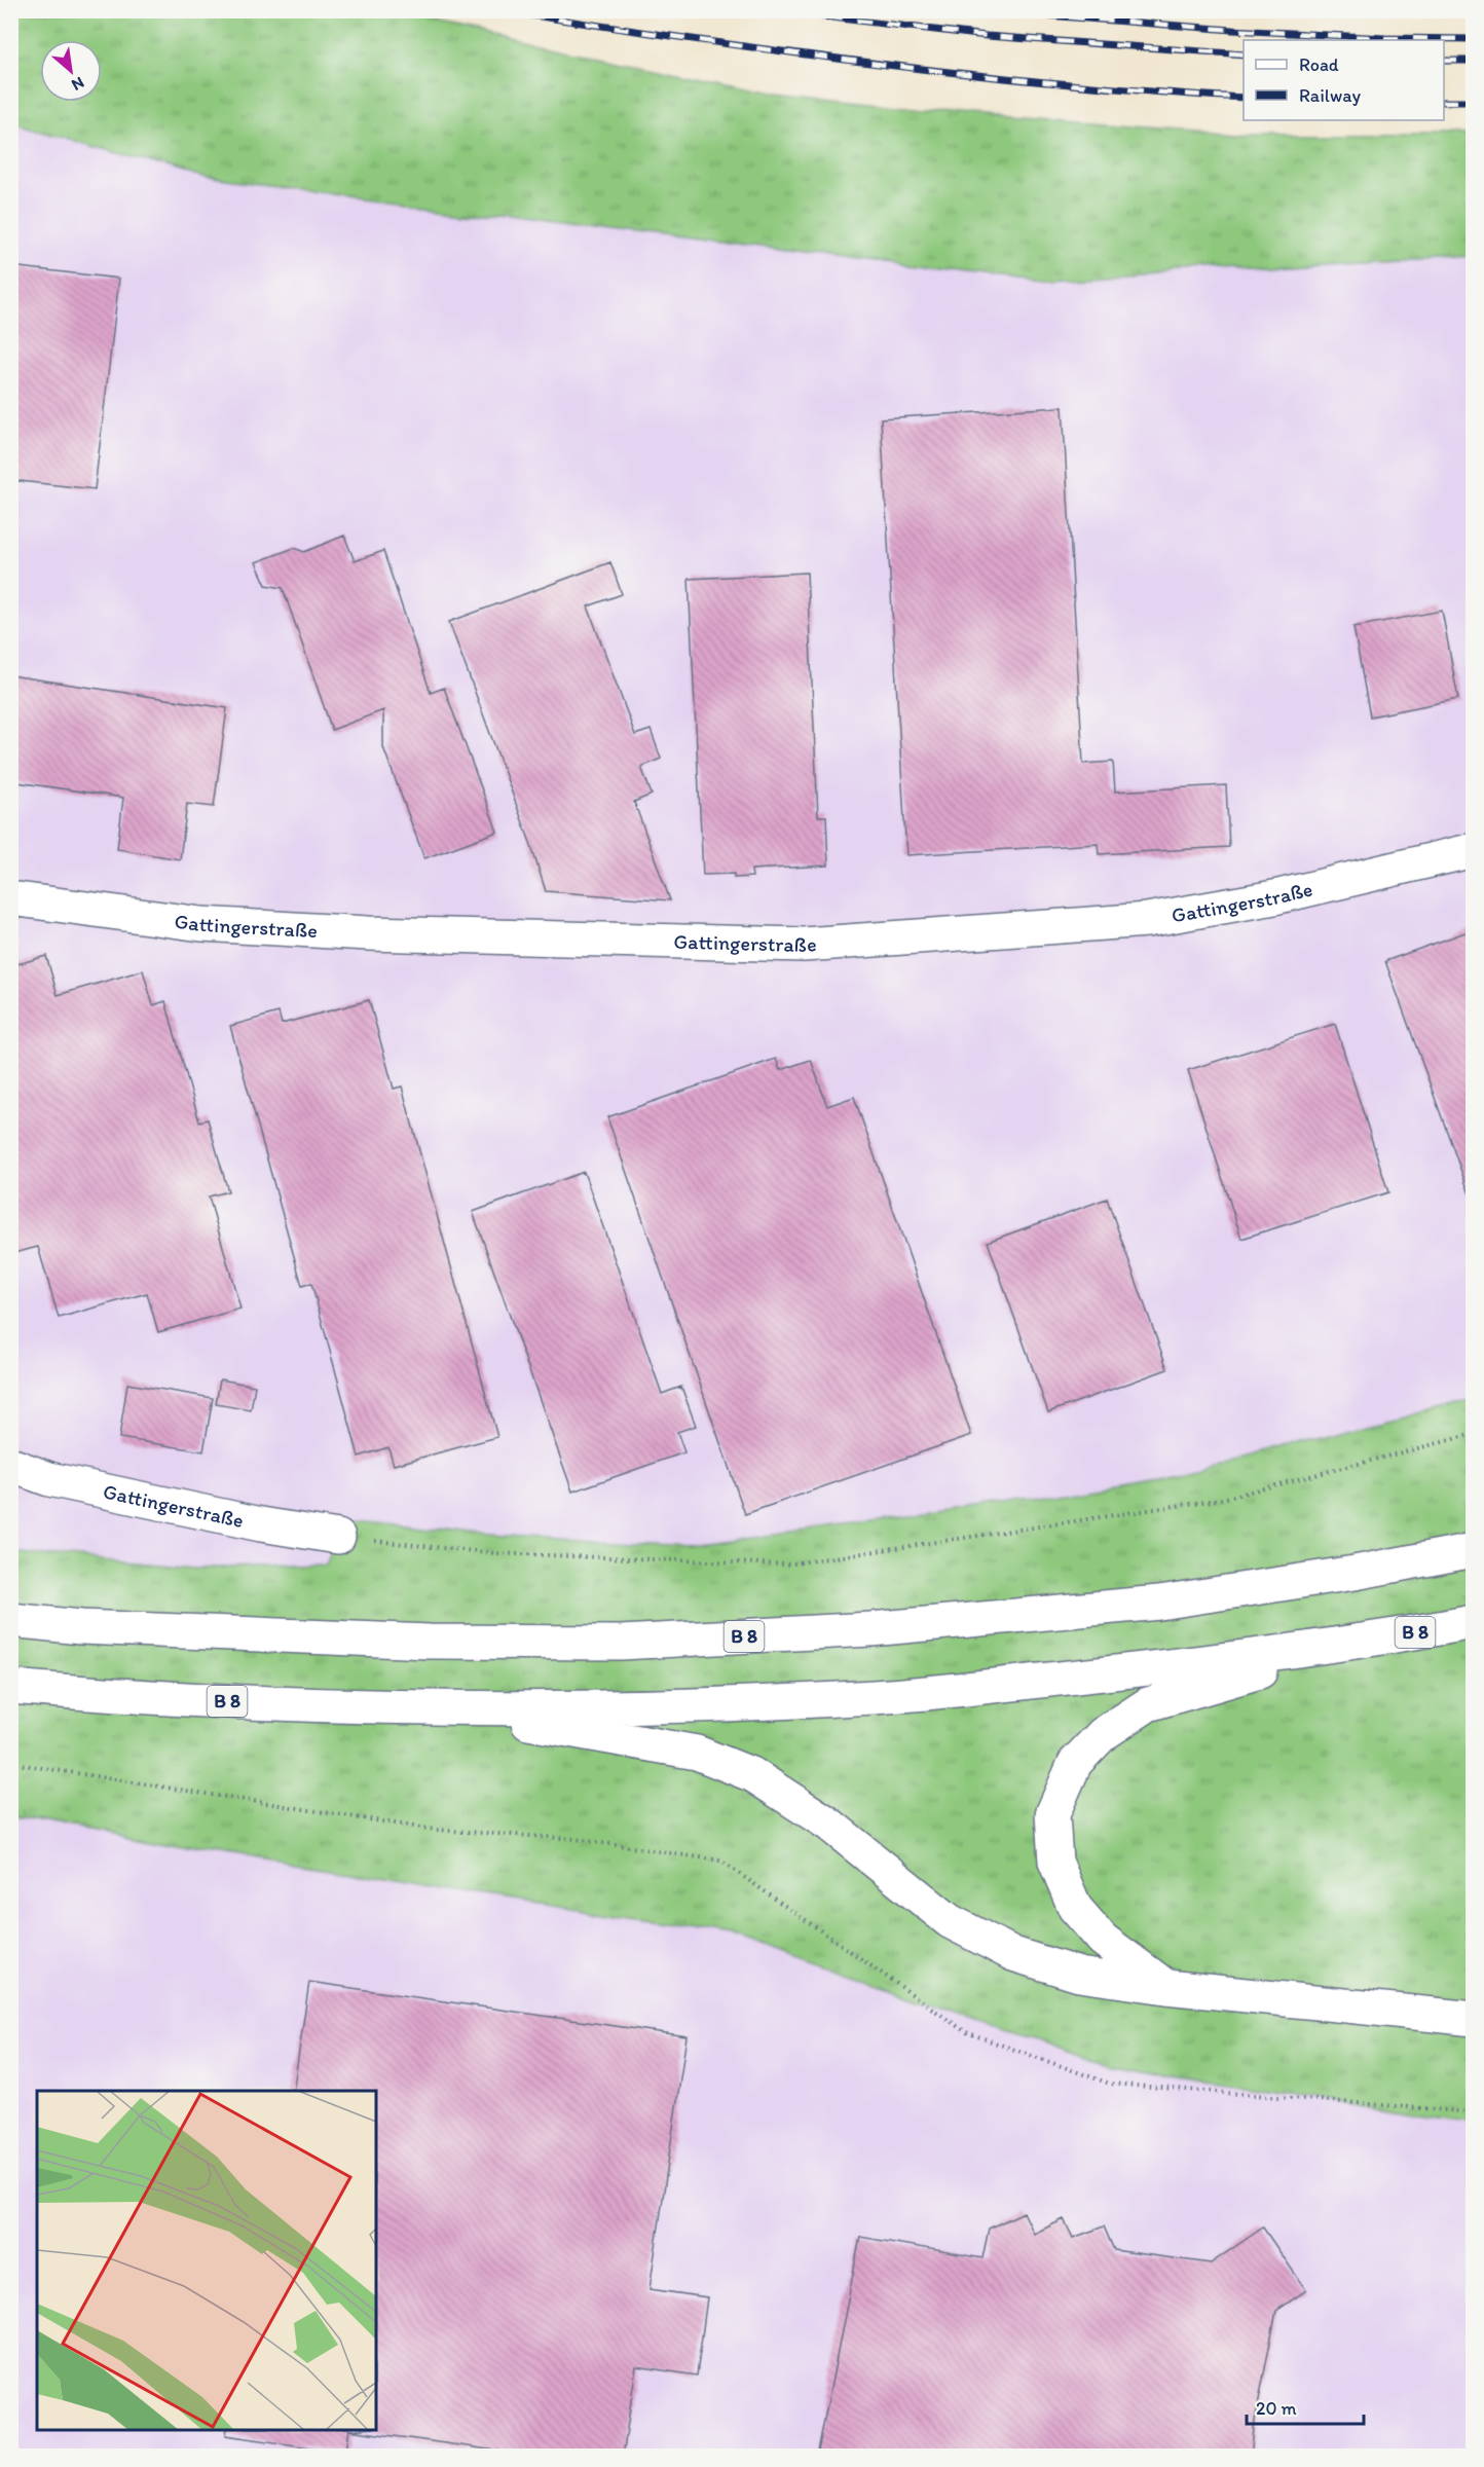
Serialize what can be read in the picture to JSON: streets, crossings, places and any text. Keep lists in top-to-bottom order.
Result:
{
  "streets": {
    "main road": ["Gattingerstraße", "B 8"]
  },
  "legend": ["Road", "Railway"],
  "scale_bar": "20 m",
  "north": "bottom right"
}
